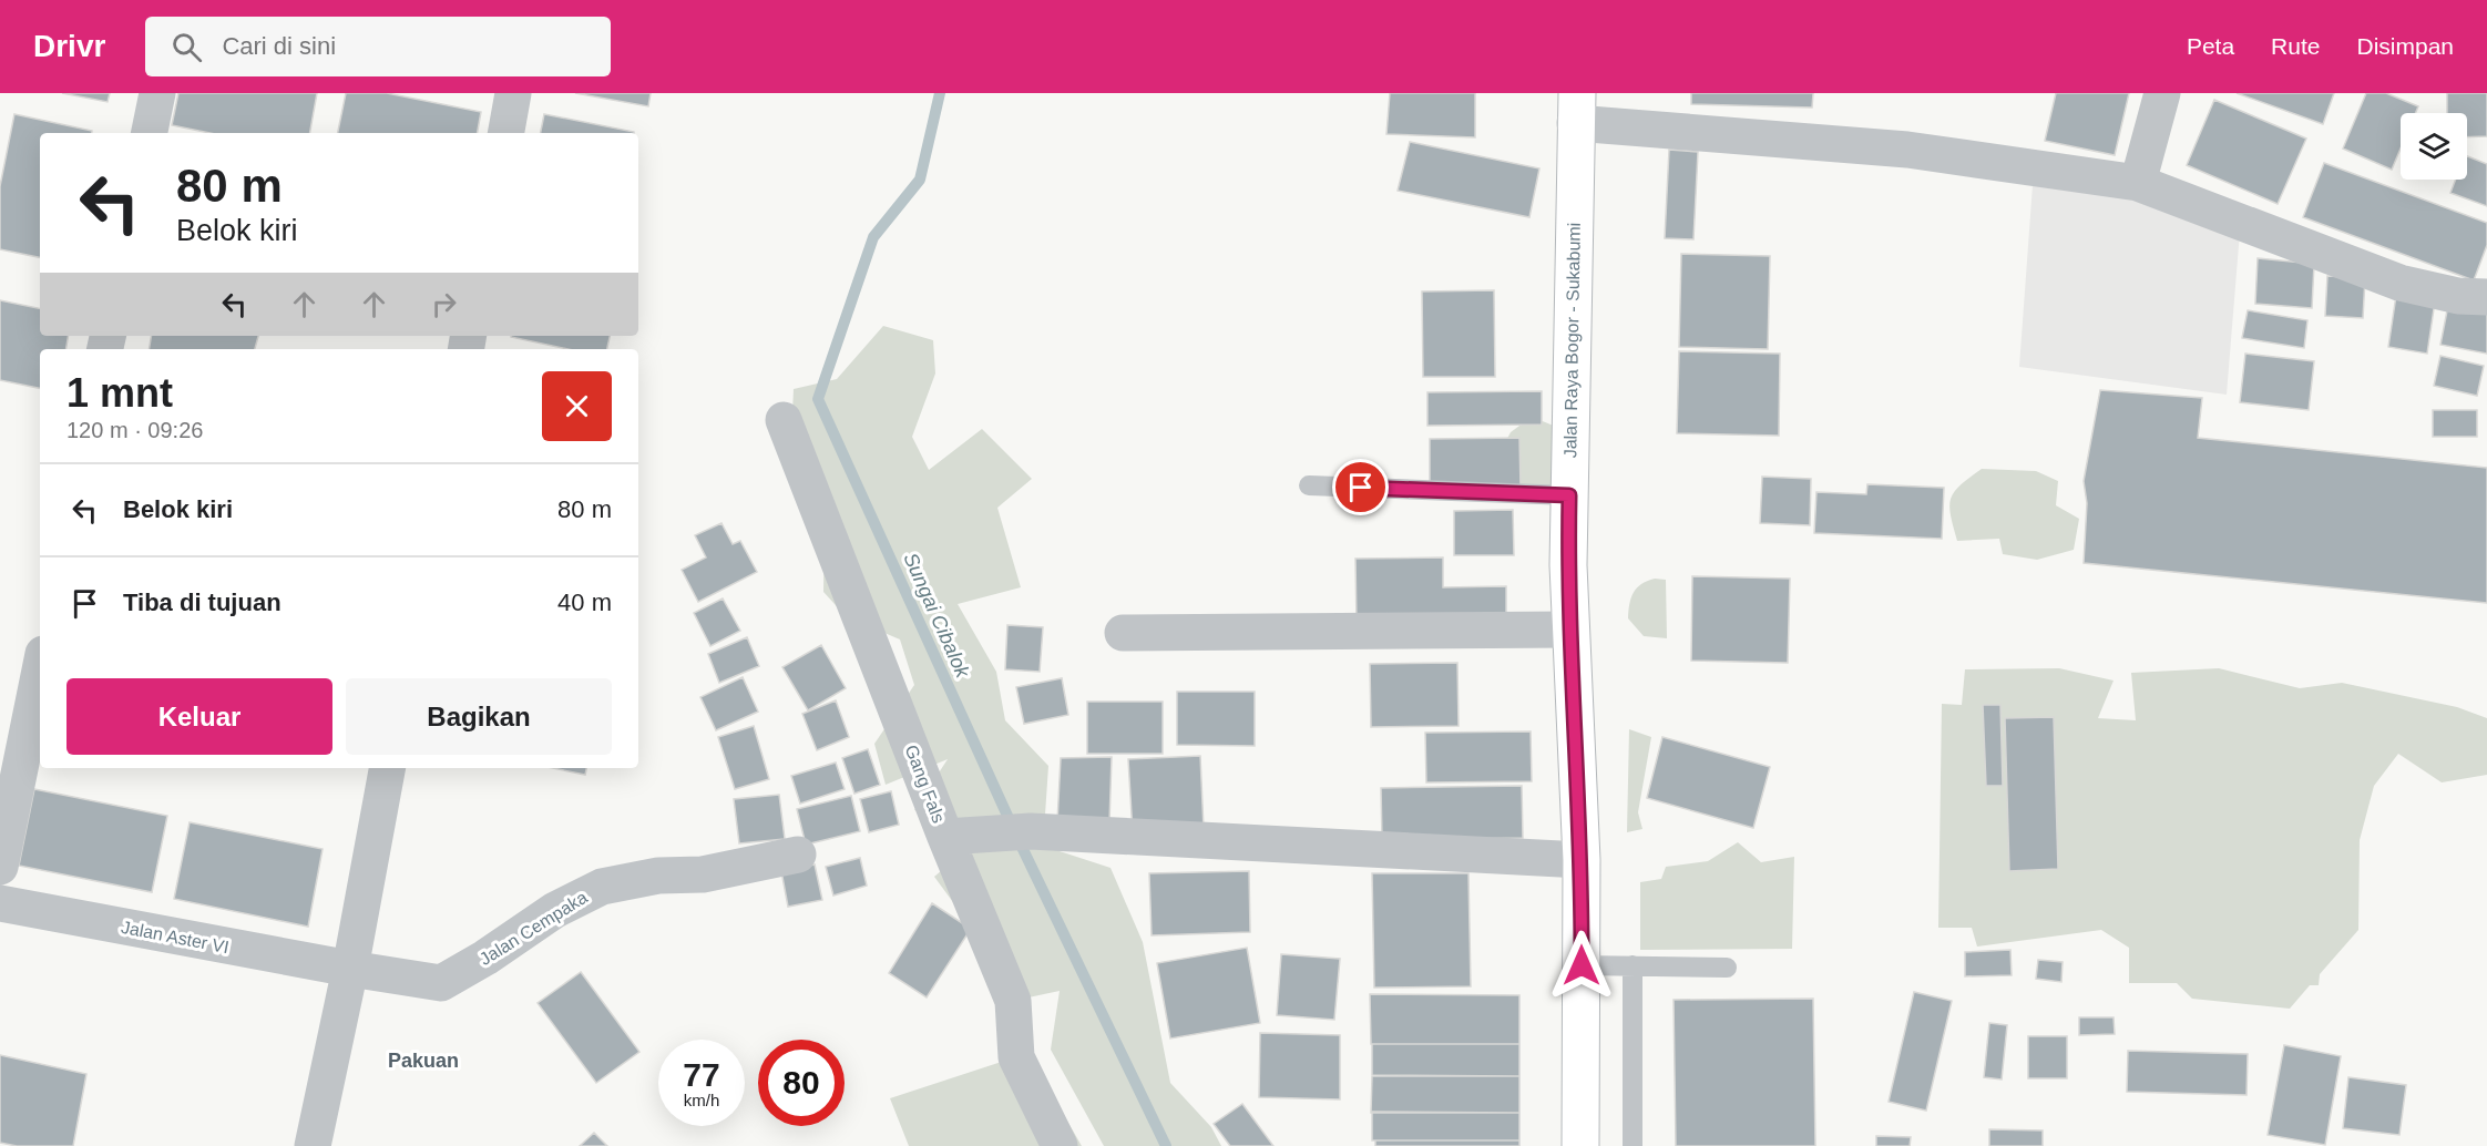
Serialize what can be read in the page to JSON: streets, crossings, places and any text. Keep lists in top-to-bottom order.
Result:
{
  "streets": {
    "highway": ["Jalan Raya Bogor - Sukabumi"],
    "street": ["Gang Fals", "Jalan Cempaka", "Jalan Aster VI"]
  },
  "crossings": [
    ["Jalan Cempaka", "Jalan Aster VI"]
  ],
  "districts": ["Pakuan"],
  "water": ["Sungai Cibalok"],
  "page": {
    "header": "Drivr",
    "search": "Cari di sini",
    "nav": ["Peta", "Rute", "Disimpan"],
    "turn": ["80 m", "Belok kiri"],
    "heading": ["1 mnt", "120 m · 09:26"],
    "list": [
      {
        "name": "Belok kiri",
        "value": "80 m"
      },
      {
        "name": "Tiba di tujuan",
        "value": "40 m"
      }
    ],
    "buttons": ["Keluar", "Bagikan"],
    "speed": "77 km/h",
    "limit": "80"
  }
}
